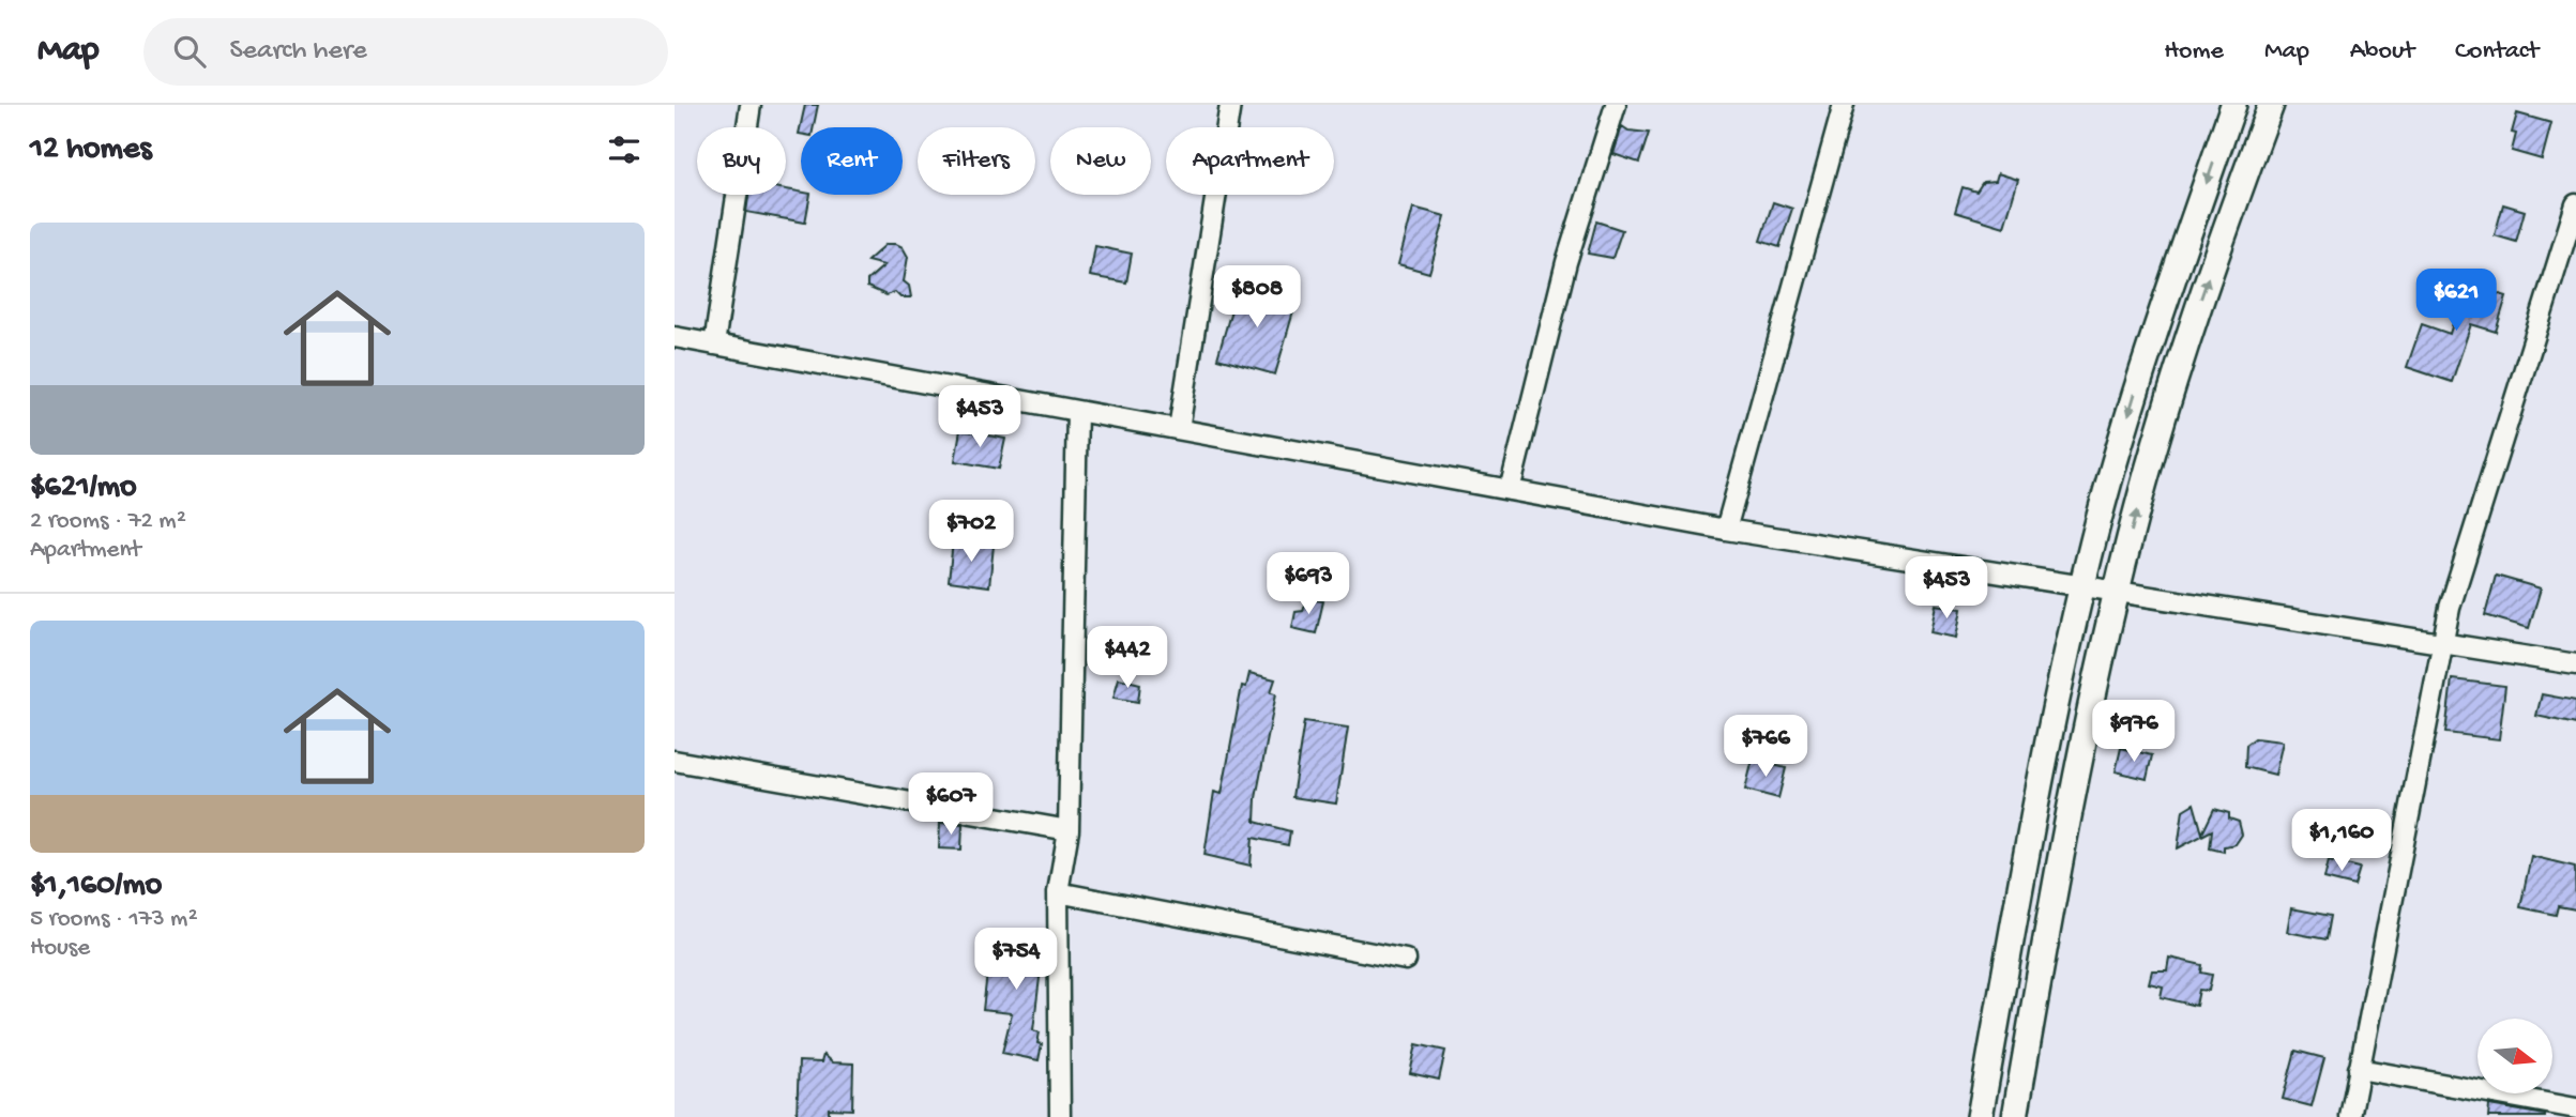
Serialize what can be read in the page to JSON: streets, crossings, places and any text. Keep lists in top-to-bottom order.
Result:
{
  "north": "right",
  "page": {
    "header": "Map",
    "search": "Search here",
    "nav": [
      "Home",
      "Map",
      "About",
      "Contact"
    ],
    "heading": "12 homes",
    "chip": [
      "Buy",
      "Rent",
      "Filters",
      "New",
      "Apartment"
    ],
    "list": [
      {
        "name": "$621/mo",
        "note": "2 rooms · 72 m² · Apartment"
      },
      {
        "name": "$1,160/mo",
        "note": "5 rooms · 173 m² · House"
      }
    ],
    "price": [
      "$808",
      "$621",
      "$453",
      "$702",
      "$693",
      "$453",
      "$442",
      "$976",
      "$766",
      "$607",
      "$1,160",
      "$754"
    ]
  }
}
